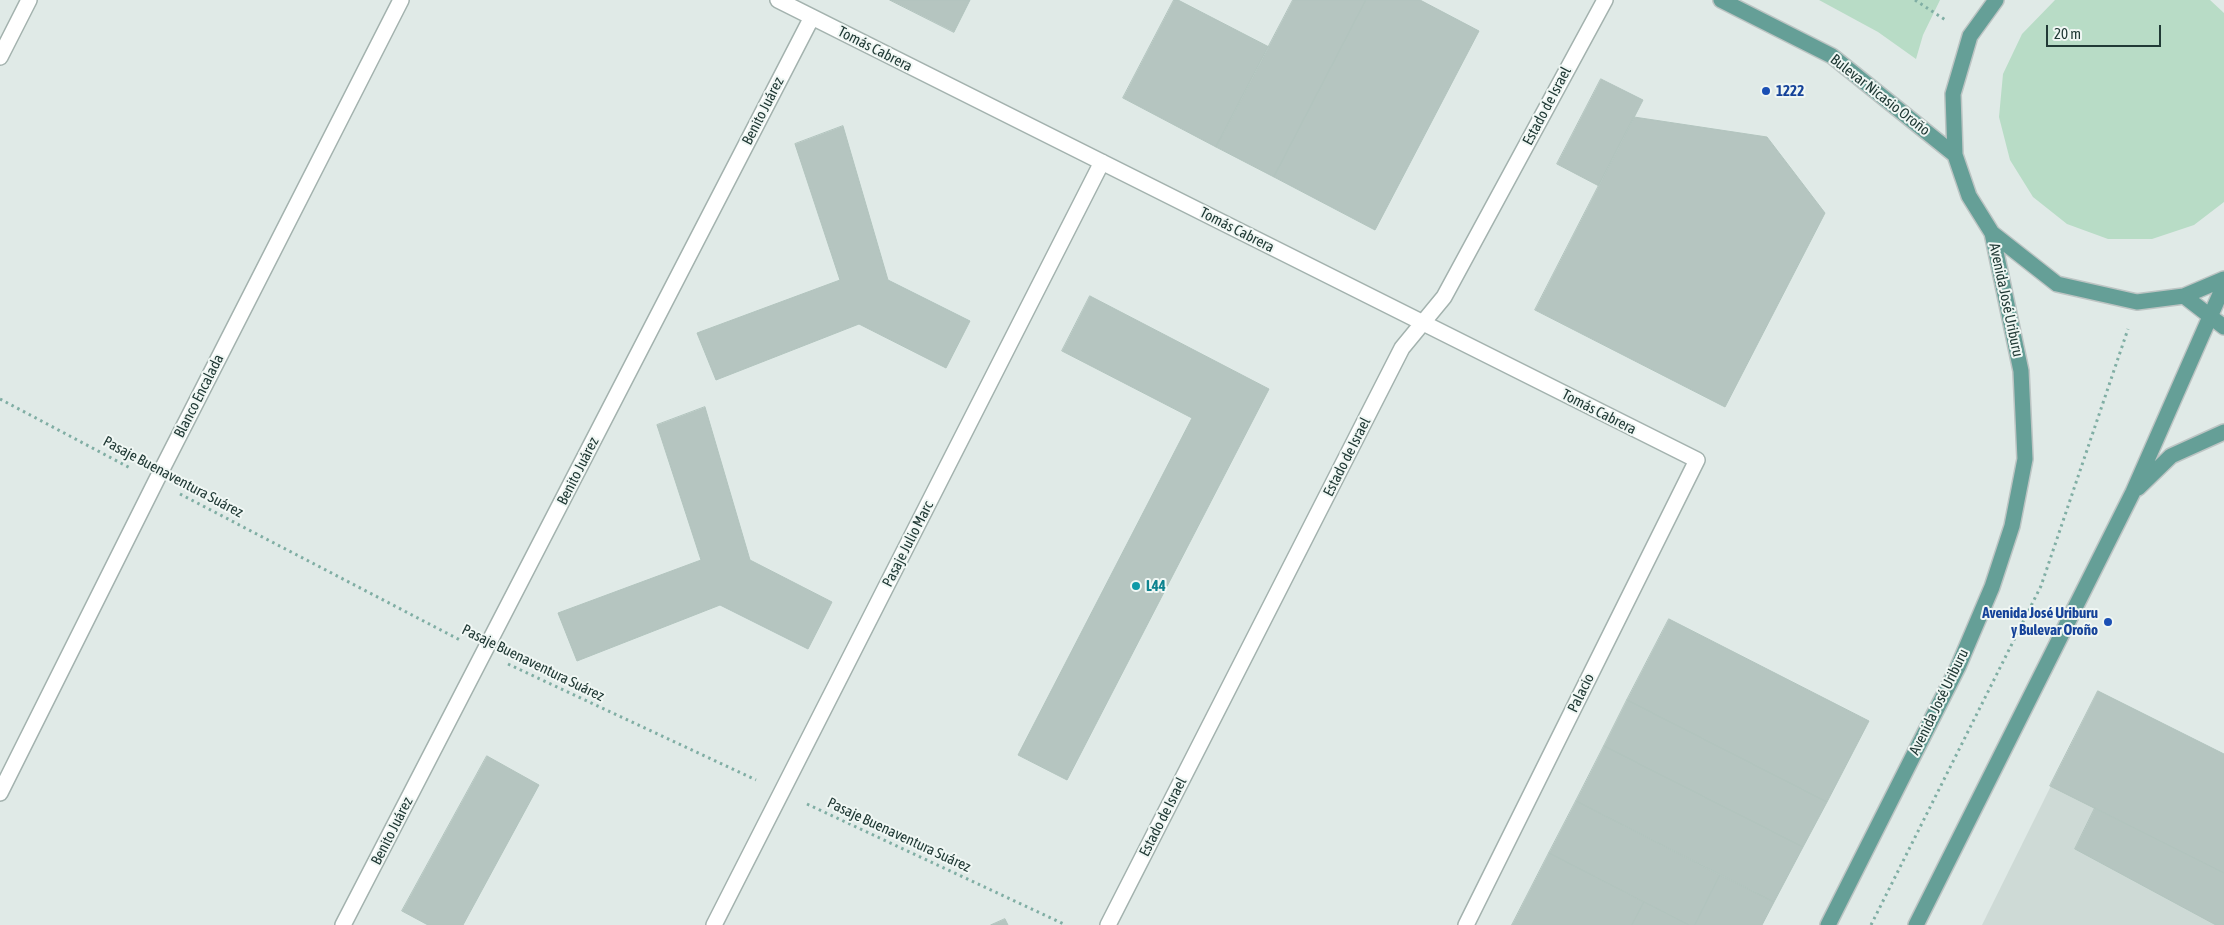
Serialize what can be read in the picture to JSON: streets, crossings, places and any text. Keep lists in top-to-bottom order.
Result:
{
  "streets": {
    "main road": ["Bulevar Nicasio Oroño", "Avenida José Uriburu"],
    "street": [
      "Tomás Cabrera",
      "Estado de Israel",
      "Benito Juárez",
      "Blanco Encalada",
      "Pasaje Julio Marc",
      "Palacio"
    ],
    "path": ["Pasaje Buenaventura Suárez"]
  },
  "crossings": [
    ["Tomás Cabrera", "Estado de Israel"],
    ["Tomás Cabrera", "Benito Juárez"],
    ["Tomás Cabrera", "Pasaje Julio Marc"],
    ["Tomás Cabrera", "Palacio"],
    ["Benito Juárez", "Pasaje Buenaventura Suárez"],
    ["Blanco Encalada", "Pasaje Buenaventura Suárez"],
    ["Pasaje Buenaventura Suárez", "Pasaje Julio Marc"]
  ],
  "places": ["1222", "L44", "Avenida José Uriburu y Bulevar Oroño"],
  "scale_bar": "20 m"
}
